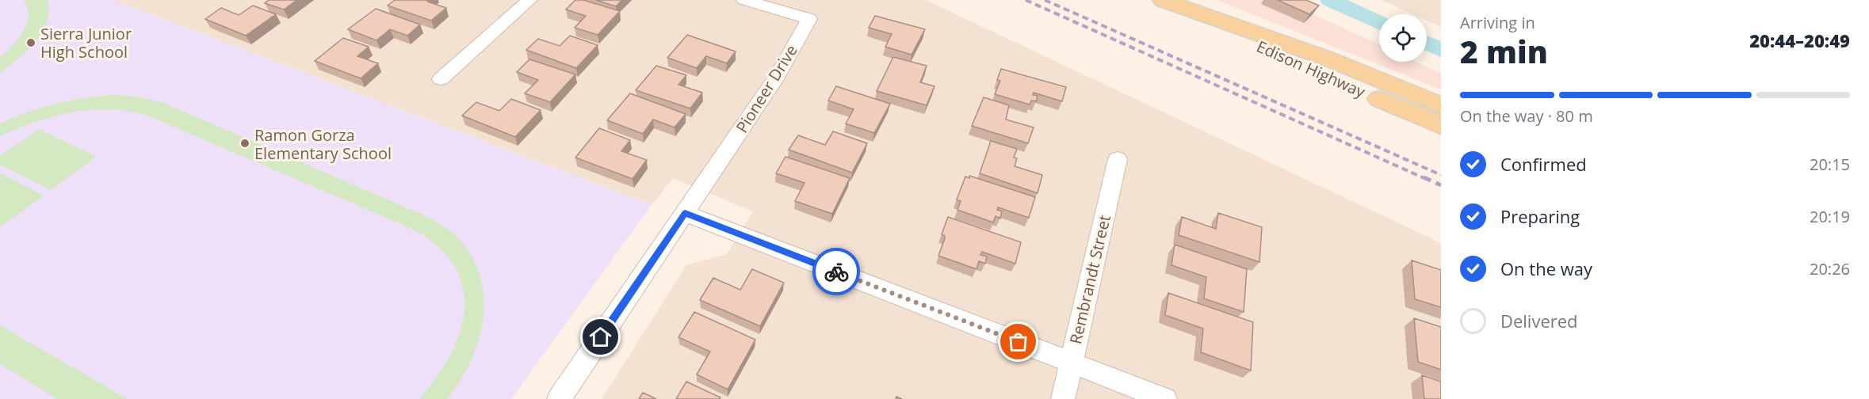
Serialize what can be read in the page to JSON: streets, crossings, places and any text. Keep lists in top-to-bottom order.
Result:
{
  "streets": {
    "main road": ["Edison Highway"],
    "street": ["Pioneer Drive", "Rembrandt Street"]
  },
  "places": ["Sierra Junior High School", "Ramon Gorza Elementary School"],
  "page": {
    "heading": ["2 min", "Arriving in", "20:44–20:49"],
    "bar": "On the way · 80 m",
    "list": [
      ["Confirmed", "20:15"],
      ["Preparing", "20:19"],
      ["On the way", "20:26"],
      "Delivered"
    ]
  }
}
